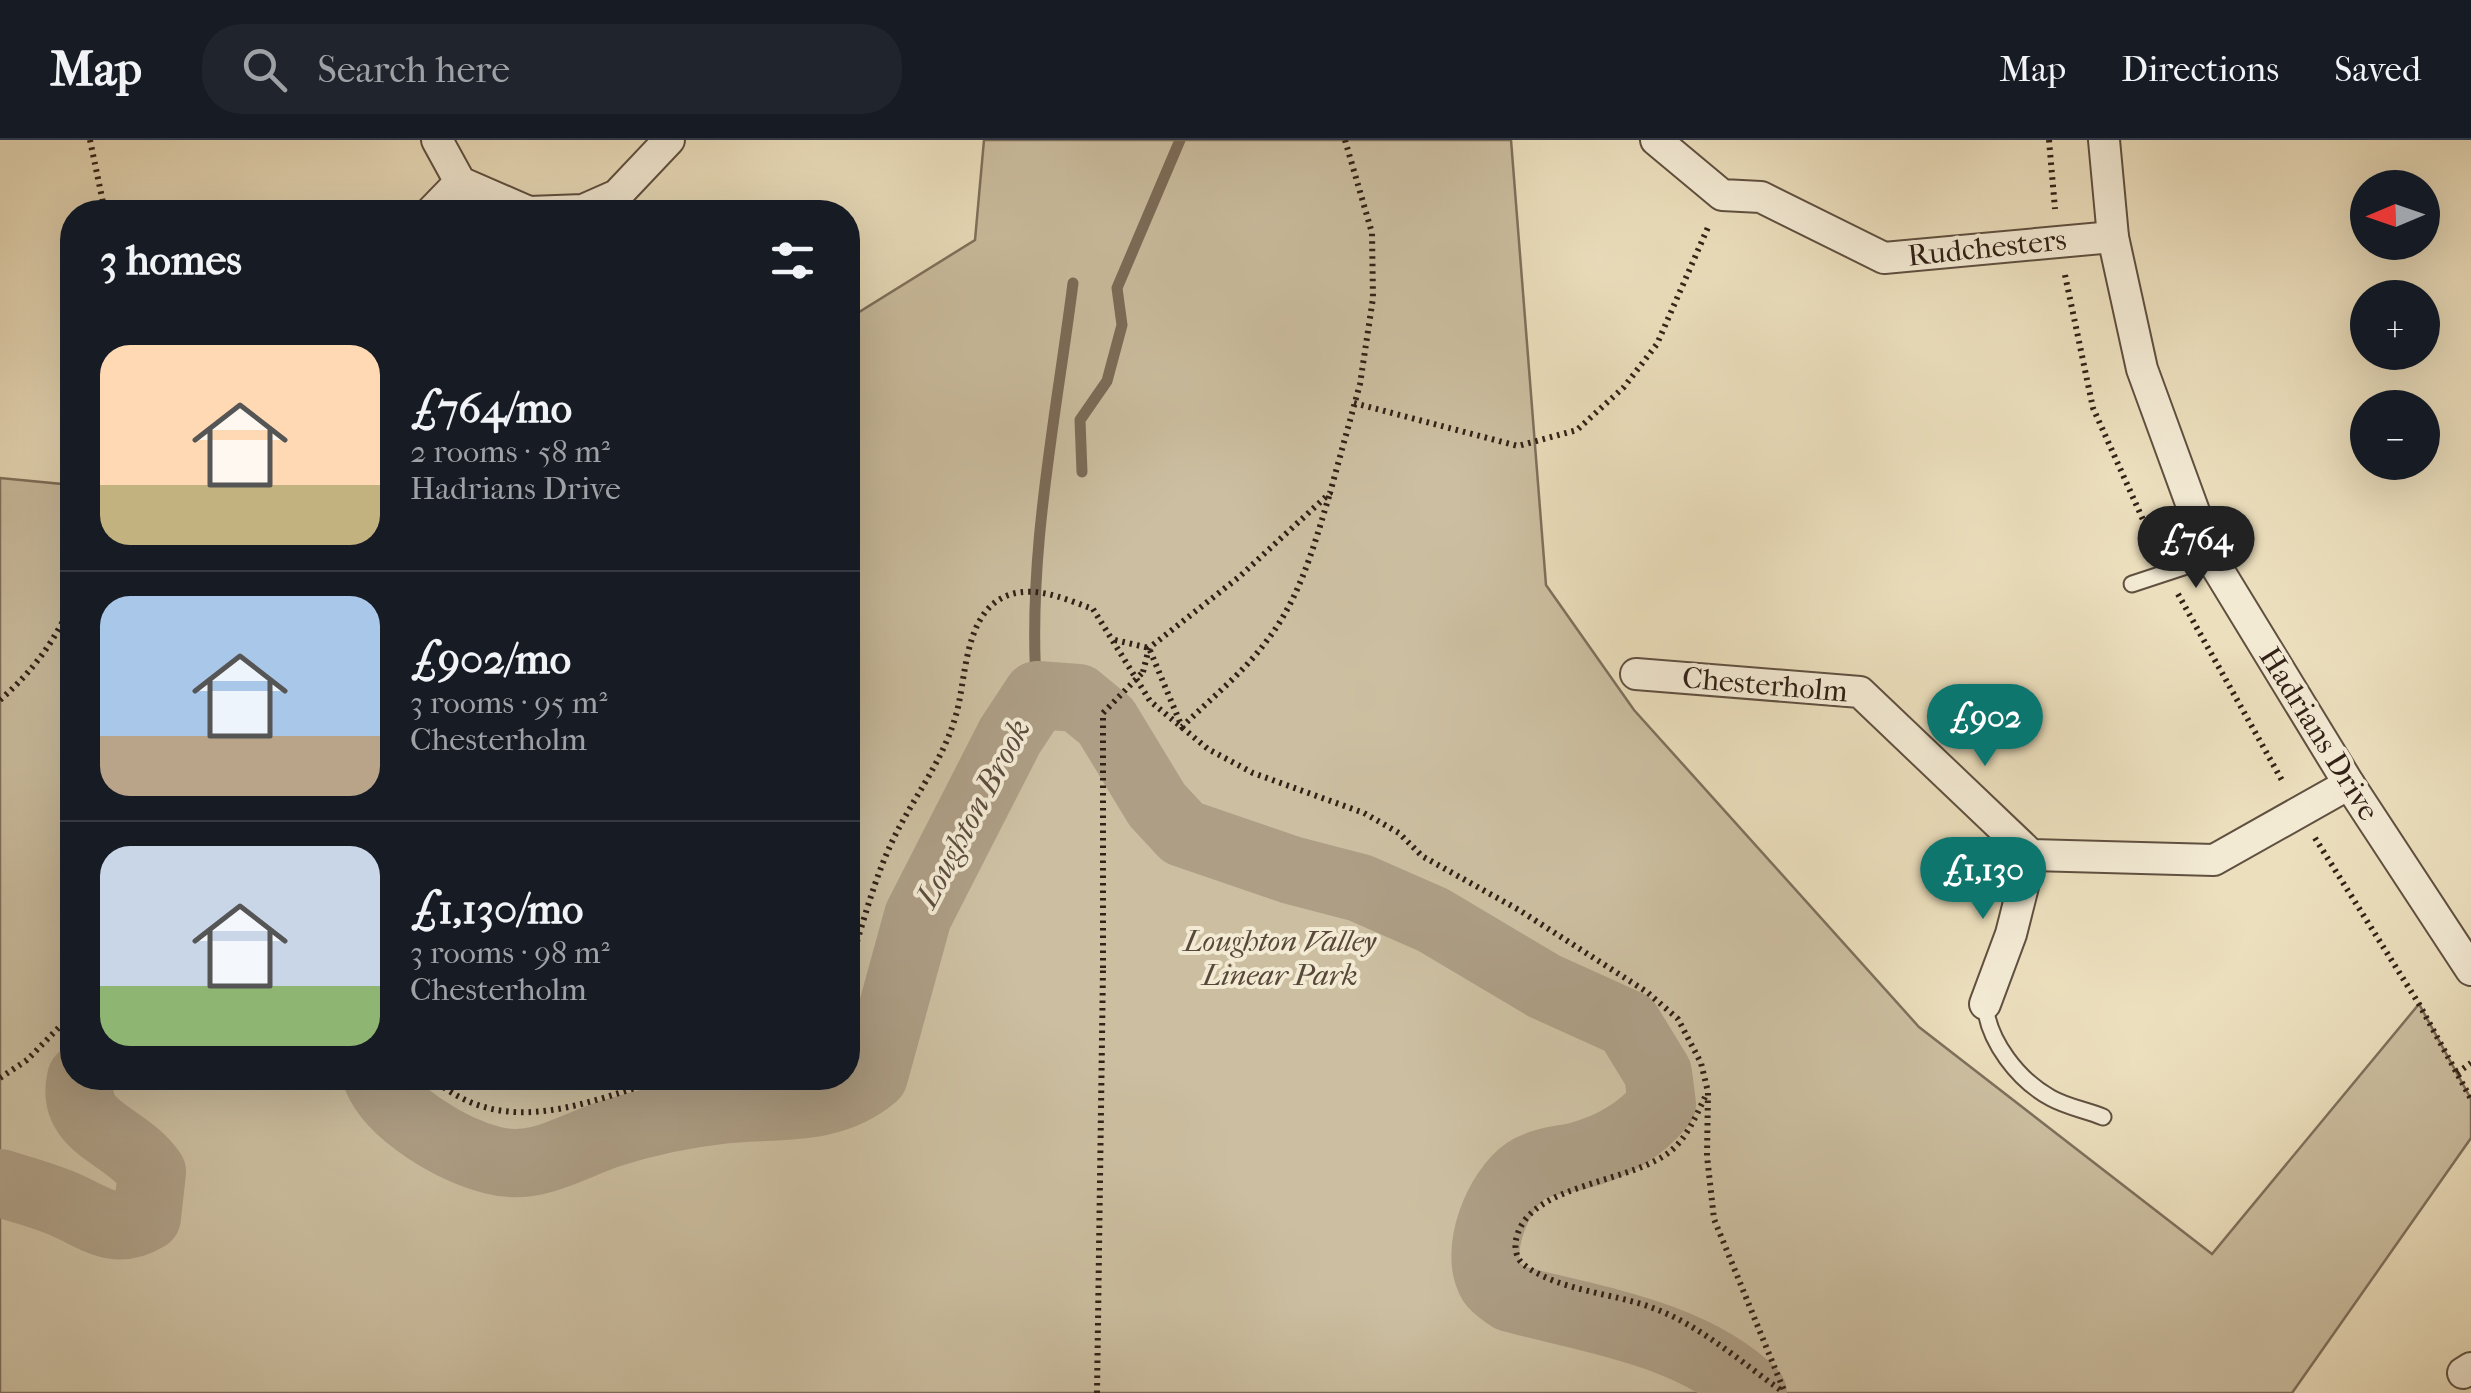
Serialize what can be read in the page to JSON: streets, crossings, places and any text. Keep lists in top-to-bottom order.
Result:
{
  "streets": {
    "street": ["Rudchesters", "Chesterholm", "Hadrians Drive"]
  },
  "crossings": [
    ["Rudchesters", "Hadrians Drive"]
  ],
  "water": ["Loughton Brook"],
  "parks": ["Loughton Valley Linear Park"],
  "north": "left",
  "page": {
    "header": "Map",
    "search": "Search here",
    "nav": ["Map", "Directions", "Saved"],
    "map_buttons": ["+", "−"],
    "heading": "3 homes",
    "list": [
      {
        "name": "£764/mo",
        "note": "2 rooms · 58 m² · Hadrians Drive"
      },
      {
        "name": "£902/mo",
        "note": "3 rooms · 95 m² · Chesterholm"
      },
      {
        "name": "£1,130/mo",
        "note": "3 rooms · 98 m² · Chesterholm"
      }
    ],
    "price": ["£764", "£902", "£1,130"]
  }
}
